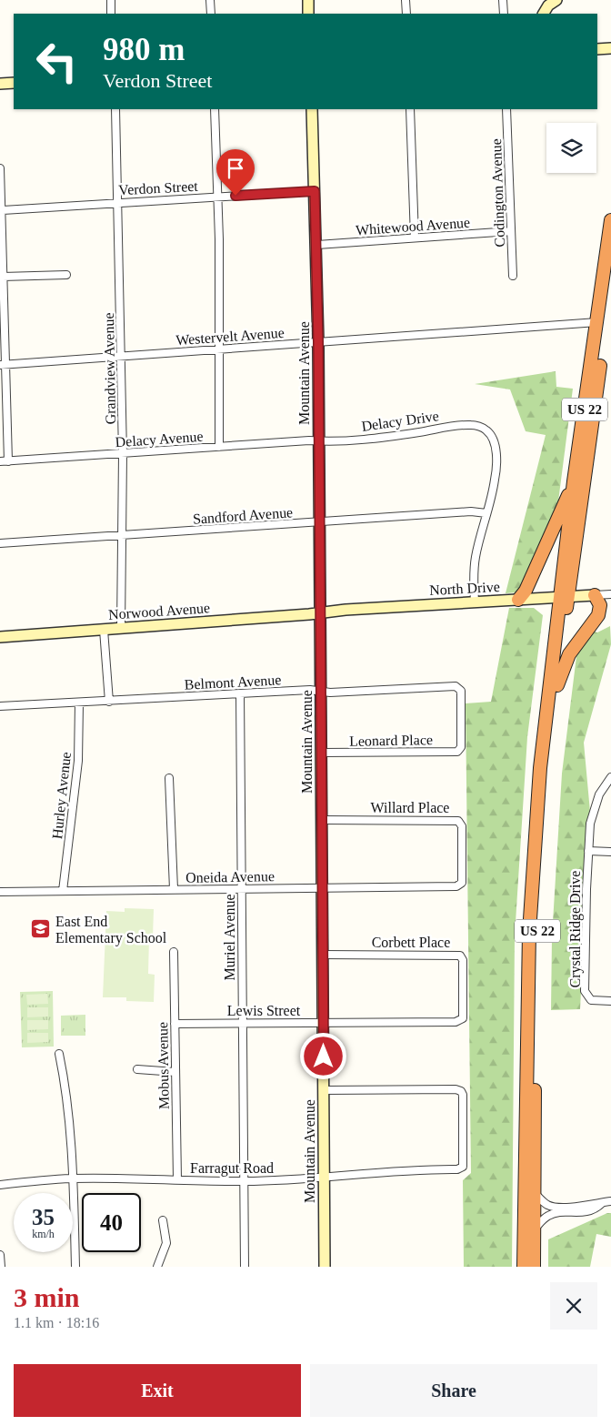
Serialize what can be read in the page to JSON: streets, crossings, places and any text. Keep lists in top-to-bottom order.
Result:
{
  "streets": {
    "highway": ["US 22"],
    "street": [
      "Verdon Street",
      "Codington Avenue",
      "Whitewood Avenue",
      "Westervelt Avenue",
      "Grandview Avenue",
      "Mountain Avenue",
      "Delacy Drive",
      "Delacy Avenue",
      "Sandford Avenue",
      "North Drive",
      "Norwood Avenue",
      "Belmont Avenue",
      "Leonard Place",
      "Hurley Avenue",
      "Willard Place",
      "Oneida Avenue",
      "Crystal Ridge Drive",
      "Muriel Avenue",
      "Corbett Place",
      "Lewis Street",
      "Mobus Avenue",
      "Farragut Road"
    ]
  },
  "crossings": [
    ["Verdon Street", "Grandview Avenue"],
    ["Verdon Street", "Mountain Avenue"],
    ["Codington Avenue", "Whitewood Avenue"],
    ["Whitewood Avenue", "Mountain Avenue"],
    ["Westervelt Avenue", "Grandview Avenue"],
    ["Westervelt Avenue", "Mountain Avenue"],
    ["Westervelt Avenue", "US 22"],
    ["Grandview Avenue", "Delacy Avenue"],
    ["Grandview Avenue", "Sandford Avenue"],
    ["Grandview Avenue", "Norwood Avenue"],
    ["Mountain Avenue", "Delacy Drive"],
    ["Mountain Avenue", "Delacy Avenue"],
    ["Mountain Avenue", "Sandford Avenue"],
    ["Mountain Avenue", "North Drive"],
    ["Mountain Avenue", "Norwood Avenue"],
    ["Mountain Avenue", "Belmont Avenue"],
    ["Mountain Avenue", "Leonard Place"],
    ["Mountain Avenue", "Willard Place"],
    ["Mountain Avenue", "Oneida Avenue"],
    ["Mountain Avenue", "Corbett Place"],
    ["Mountain Avenue", "Lewis Street"],
    ["Mountain Avenue", "Farragut Road"],
    ["US 22", "North Drive"],
    ["Delacy Drive", "Delacy Avenue"],
    ["Delacy Drive", "Sandford Avenue"],
    ["North Drive", "Norwood Avenue"],
    ["Belmont Avenue", "Leonard Place"],
    ["Belmont Avenue", "Hurley Avenue"],
    ["Belmont Avenue", "Muriel Avenue"],
    ["Hurley Avenue", "Oneida Avenue"],
    ["Willard Place", "Oneida Avenue"],
    ["Oneida Avenue", "Muriel Avenue"],
    ["Muriel Avenue", "Lewis Street"],
    ["Muriel Avenue", "Farragut Road"],
    ["Corbett Place", "Lewis Street"],
    ["Lewis Street", "Mobus Avenue"],
    ["Mobus Avenue", "Farragut Road"]
  ],
  "places": {
    "school or university": ["East End Elementary School"]
  },
  "page": {
    "turn": ["980 m", "Verdon Street"],
    "speed": "35 km/h",
    "limit": "40",
    "heading": ["3 min", "1.1 km · 18:16"],
    "buttons": ["Exit", "Share"]
  }
}
